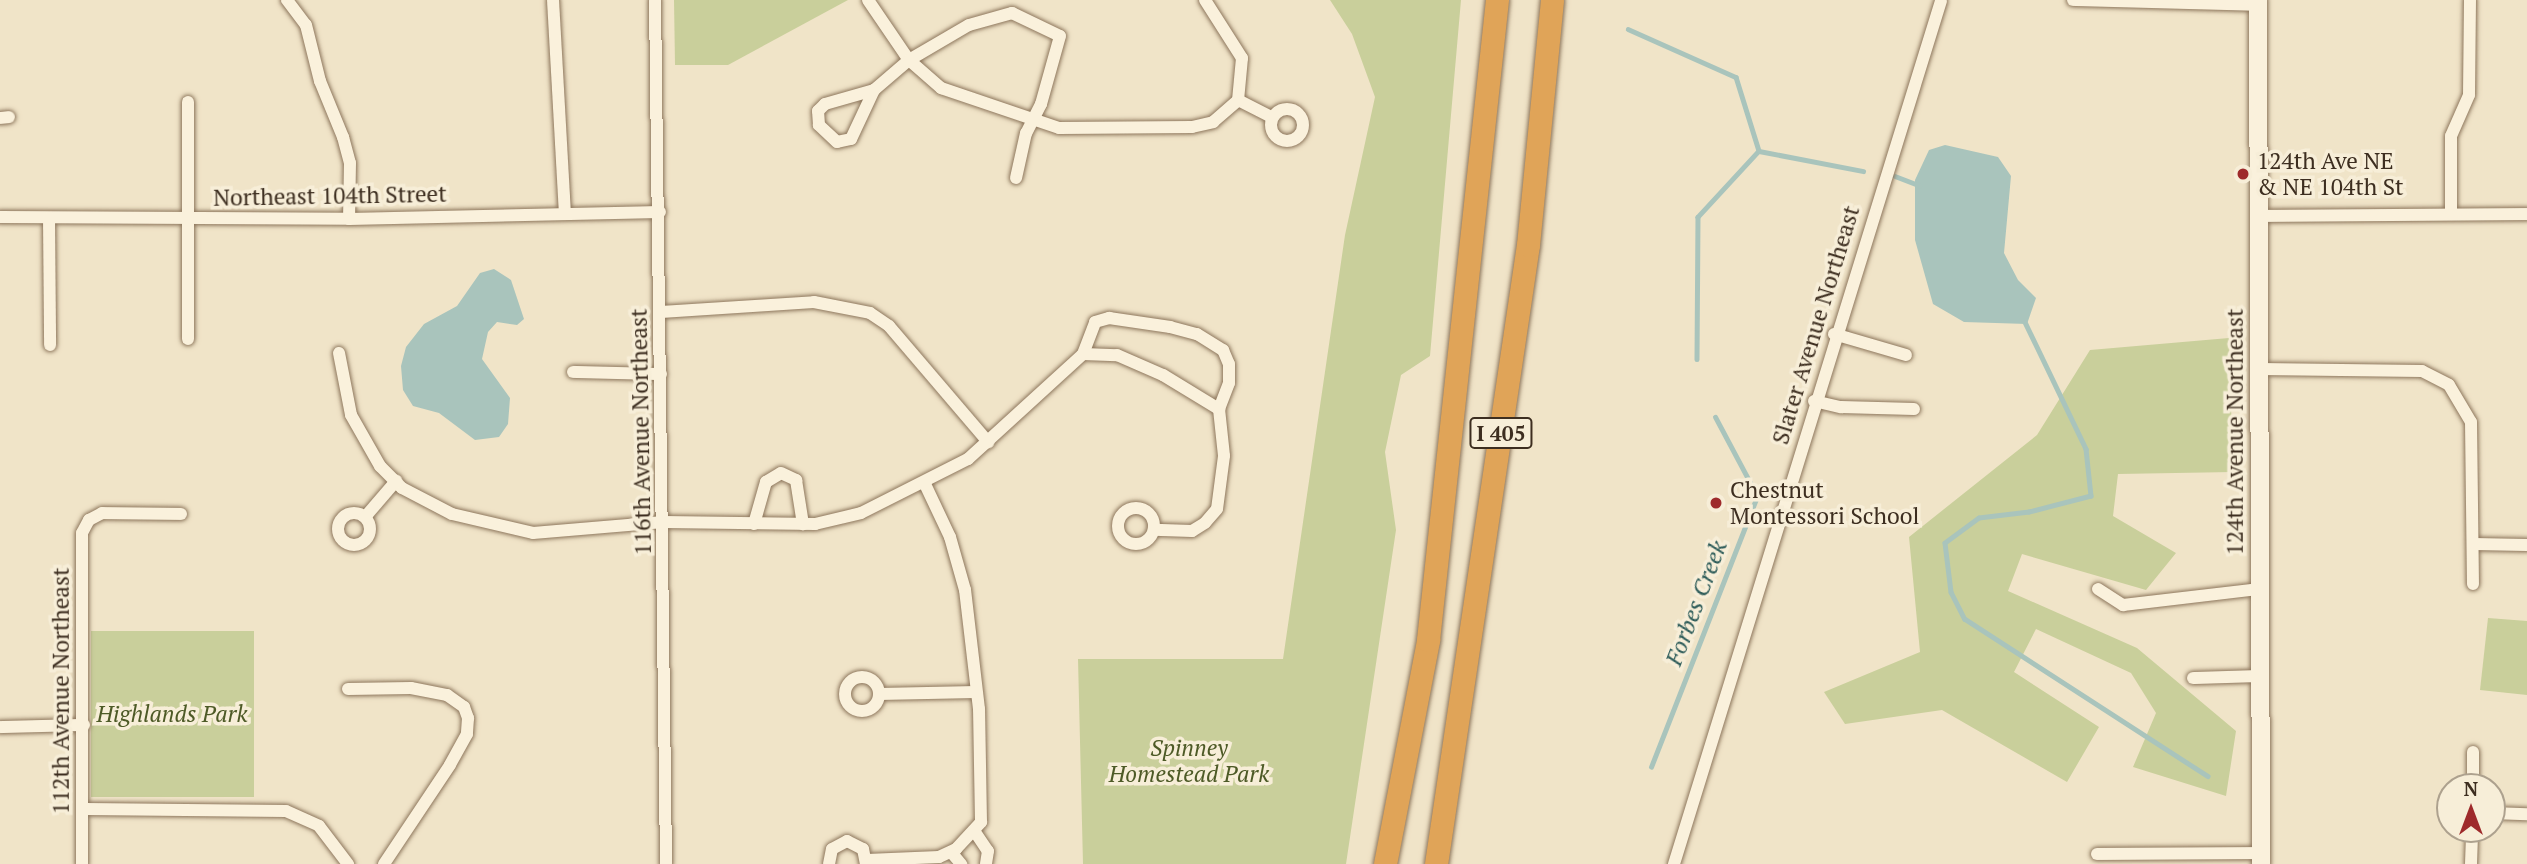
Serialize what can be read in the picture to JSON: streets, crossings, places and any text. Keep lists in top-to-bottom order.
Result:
{
  "streets": {
    "highway": ["I 405"],
    "main road": ["124th Avenue Northeast"],
    "street": [
      "Northeast 104th Street",
      "Slater Avenue Northeast",
      "116th Avenue Northeast",
      "112th Avenue Northeast"
    ]
  },
  "crossings": [
    ["Northeast 104th Street", "116th Avenue Northeast"]
  ],
  "water": ["Forbes Creek"],
  "parks": ["Highlands Park", "Spinney Homestead Park"],
  "places": ["124th Ave NE & NE 104th St", "Chestnut Montessori School"],
  "north": "top"
}
